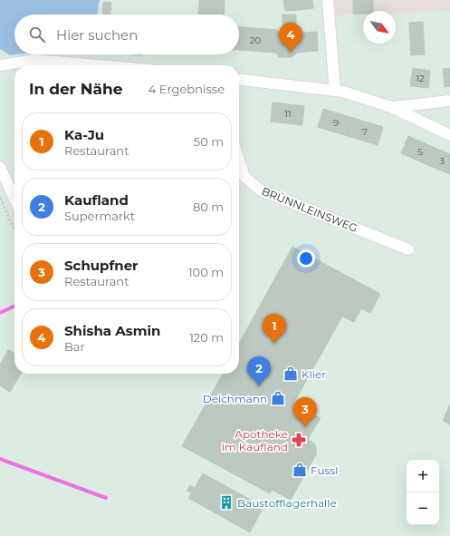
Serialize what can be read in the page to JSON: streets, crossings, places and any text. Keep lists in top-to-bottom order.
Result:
{
  "streets": {
    "street": ["BRÜNNLEINSWEG"]
  },
  "places": {
    "shop": ["Klier", "Deichmann", "Fussl"],
    "pharmacy": ["Apotheke im Kaufland"],
    "building": ["Baustofflagerhalle"]
  },
  "house_numbers": [
    "20",
    "12",
    "11",
    "9",
    "7",
    "5",
    "3"
  ],
  "north": "bottom right",
  "page": {
    "search": "Hier suchen",
    "pins": [
      "4",
      "1",
      "2",
      "3"
    ],
    "heading": ["In der Nähe", "4 Ergebnisse"],
    "list": [
      {
        "mark": "1",
        "name": "Ka-Ju",
        "note": "Restaurant",
        "value": "50 m"
      },
      {
        "mark": "2",
        "name": "Kaufland",
        "note": "Supermarkt",
        "value": "80 m"
      },
      {
        "mark": "3",
        "name": "Schupfner",
        "note": "Restaurant",
        "value": "100 m"
      },
      {
        "mark": "4",
        "name": "Shisha Asmin",
        "note": "Bar",
        "value": "120 m"
      }
    ],
    "map_buttons": ["+", "−"]
  }
}
